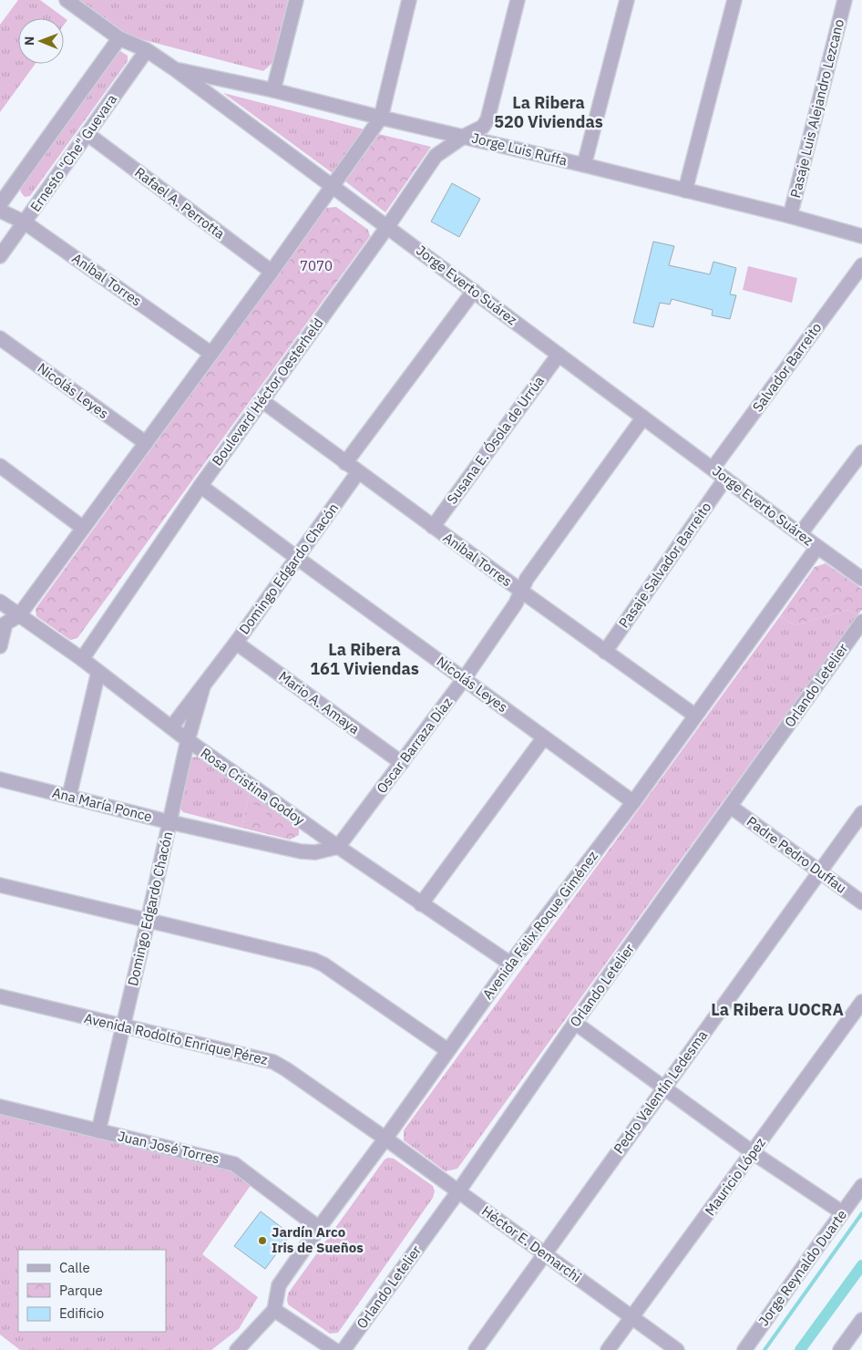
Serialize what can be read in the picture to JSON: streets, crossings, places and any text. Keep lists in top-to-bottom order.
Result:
{
  "streets": {
    "street": [
      "Pasaje Luis Alejandro Lezcano",
      "Jorge Luis Ruffa",
      "Ernesto \"Che\" Guevara",
      "Rafael A. Perrotta",
      "Aníbal Torres",
      "Jorge Everto Suárez",
      "Salvador Barreito",
      "Nicolás Leyes",
      "Boulevard Héctor Oesterheld",
      "Susana E. Ósola de Urrúa",
      "Pasaje Salvador Barreito",
      "Domingo Edgardo Chacón",
      "Orlando Letelier",
      "Mario A. Amaya",
      "Oscar Barraza Díaz",
      "Rosa Cristina Godoy",
      "Ana María Ponce",
      "Padre Pedro Duffau",
      "Avenida Félix Roque Giménez",
      "Avenida Rodolfo Enrique Pérez",
      "Pedro Valentín Ledesma",
      "Juan José Torres",
      "Mauricio López",
      "Héctor E. Demarchi",
      "Jorge Reynaldo Duarte"
    ]
  },
  "crossings": [
    ["Pasaje Luis Alejandro Lezcano", "Jorge Luis Ruffa"],
    ["Jorge Luis Ruffa", "Jorge Everto Suárez"],
    ["Jorge Luis Ruffa", "Boulevard Héctor Oesterheld"],
    ["Ernesto \"Che\" Guevara", "Rafael A. Perrotta"],
    ["Ernesto \"Che\" Guevara", "Aníbal Torres"],
    ["Ernesto \"Che\" Guevara", "Jorge Everto Suárez"],
    ["Aníbal Torres", "Boulevard Héctor Oesterheld"],
    ["Aníbal Torres", "Susana E. Ósola de Urrúa"],
    ["Aníbal Torres", "Pasaje Salvador Barreito"],
    ["Aníbal Torres", "Domingo Edgardo Chacón"],
    ["Aníbal Torres", "Oscar Barraza Díaz"],
    ["Aníbal Torres", "Avenida Félix Roque Giménez"],
    ["Jorge Everto Suárez", "Salvador Barreito"],
    ["Jorge Everto Suárez", "Boulevard Héctor Oesterheld"],
    ["Jorge Everto Suárez", "Susana E. Ósola de Urrúa"],
    ["Jorge Everto Suárez", "Pasaje Salvador Barreito"],
    ["Jorge Everto Suárez", "Oscar Barraza Díaz"],
    ["Jorge Everto Suárez", "Avenida Félix Roque Giménez"],
    ["Nicolás Leyes", "Boulevard Héctor Oesterheld"],
    ["Nicolás Leyes", "Domingo Edgardo Chacón"],
    ["Nicolás Leyes", "Oscar Barraza Díaz"],
    ["Nicolás Leyes", "Avenida Félix Roque Giménez"],
    ["Boulevard Héctor Oesterheld", "Rosa Cristina Godoy"],
    ["Domingo Edgardo Chacón", "Mario A. Amaya"],
    ["Domingo Edgardo Chacón", "Rosa Cristina Godoy"],
    ["Domingo Edgardo Chacón", "Ana María Ponce"],
    ["Domingo Edgardo Chacón", "Avenida Rodolfo Enrique Pérez"],
    ["Domingo Edgardo Chacón", "Juan José Torres"],
    ["Orlando Letelier", "Padre Pedro Duffau"],
    ["Orlando Letelier", "Héctor E. Demarchi"],
    ["Mario A. Amaya", "Oscar Barraza Díaz"],
    ["Oscar Barraza Díaz", "Rosa Cristina Godoy"],
    ["Oscar Barraza Díaz", "Ana María Ponce"],
    ["Rosa Cristina Godoy", "Ana María Ponce"],
    ["Rosa Cristina Godoy", "Avenida Félix Roque Giménez"],
    ["Padre Pedro Duffau", "Pedro Valentín Ledesma"],
    ["Avenida Félix Roque Giménez", "Avenida Rodolfo Enrique Pérez"],
    ["Avenida Félix Roque Giménez", "Juan José Torres"],
    ["Avenida Félix Roque Giménez", "Héctor E. Demarchi"],
    ["Avenida Rodolfo Enrique Pérez", "Héctor E. Demarchi"],
    ["Pedro Valentín Ledesma", "Héctor E. Demarchi"],
    ["Mauricio López", "Héctor E. Demarchi"]
  ],
  "districts": ["La Ribera 520 Viviendas", "La Ribera 161 Viviendas", "La Ribera UOCRA"],
  "parks": ["7070"],
  "places": ["Jardín Arco Iris de Sueños"],
  "legend": ["Calle", "Parque", "Edificio"],
  "north": "left"
}
